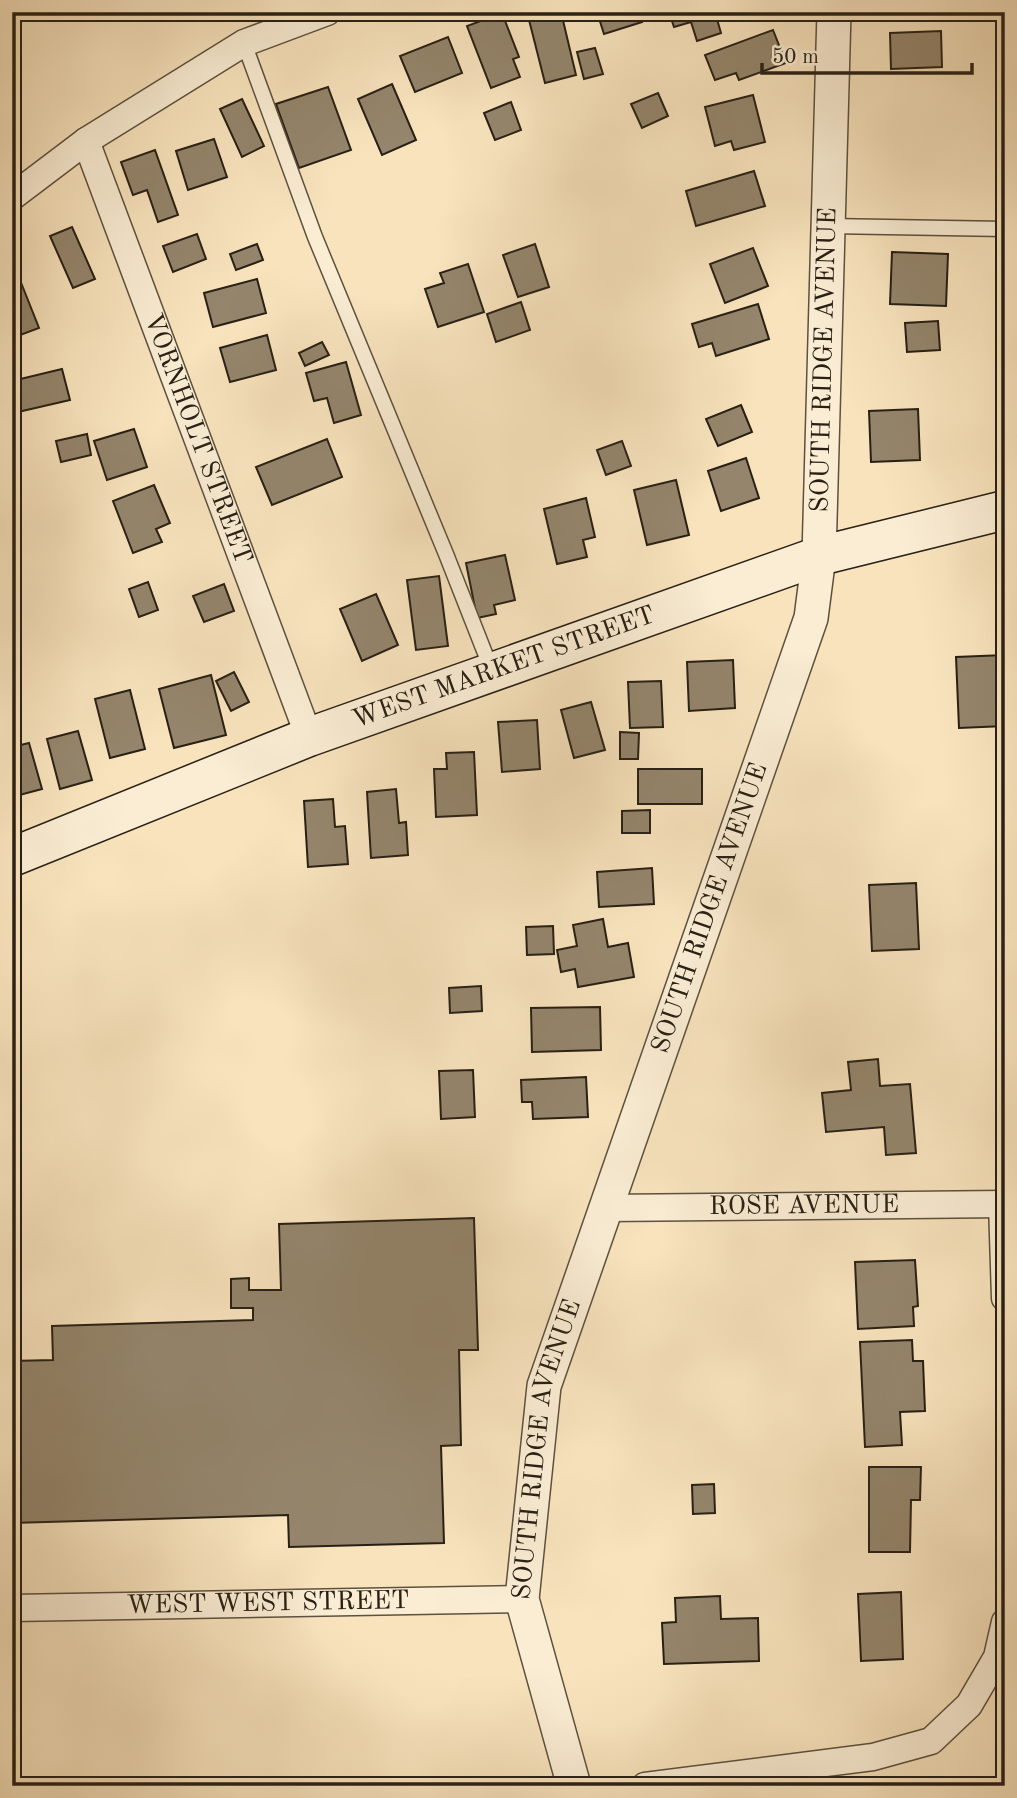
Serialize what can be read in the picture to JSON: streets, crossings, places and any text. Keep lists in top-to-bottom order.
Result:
{
  "streets": {
    "main road": ["WEST MARKET STREET"],
    "street": [
      "SOUTH RIDGE AVENUE",
      "VORNHOLT STREET",
      "ROSE AVENUE",
      "WEST WEST STREET"
    ]
  },
  "crossings": [
    ["SOUTH RIDGE AVENUE", "WEST MARKET STREET"],
    ["SOUTH RIDGE AVENUE", "ROSE AVENUE"],
    ["SOUTH RIDGE AVENUE", "WEST WEST STREET"],
    ["VORNHOLT STREET", "WEST MARKET STREET"]
  ],
  "scale_bar": "50 m"
}
